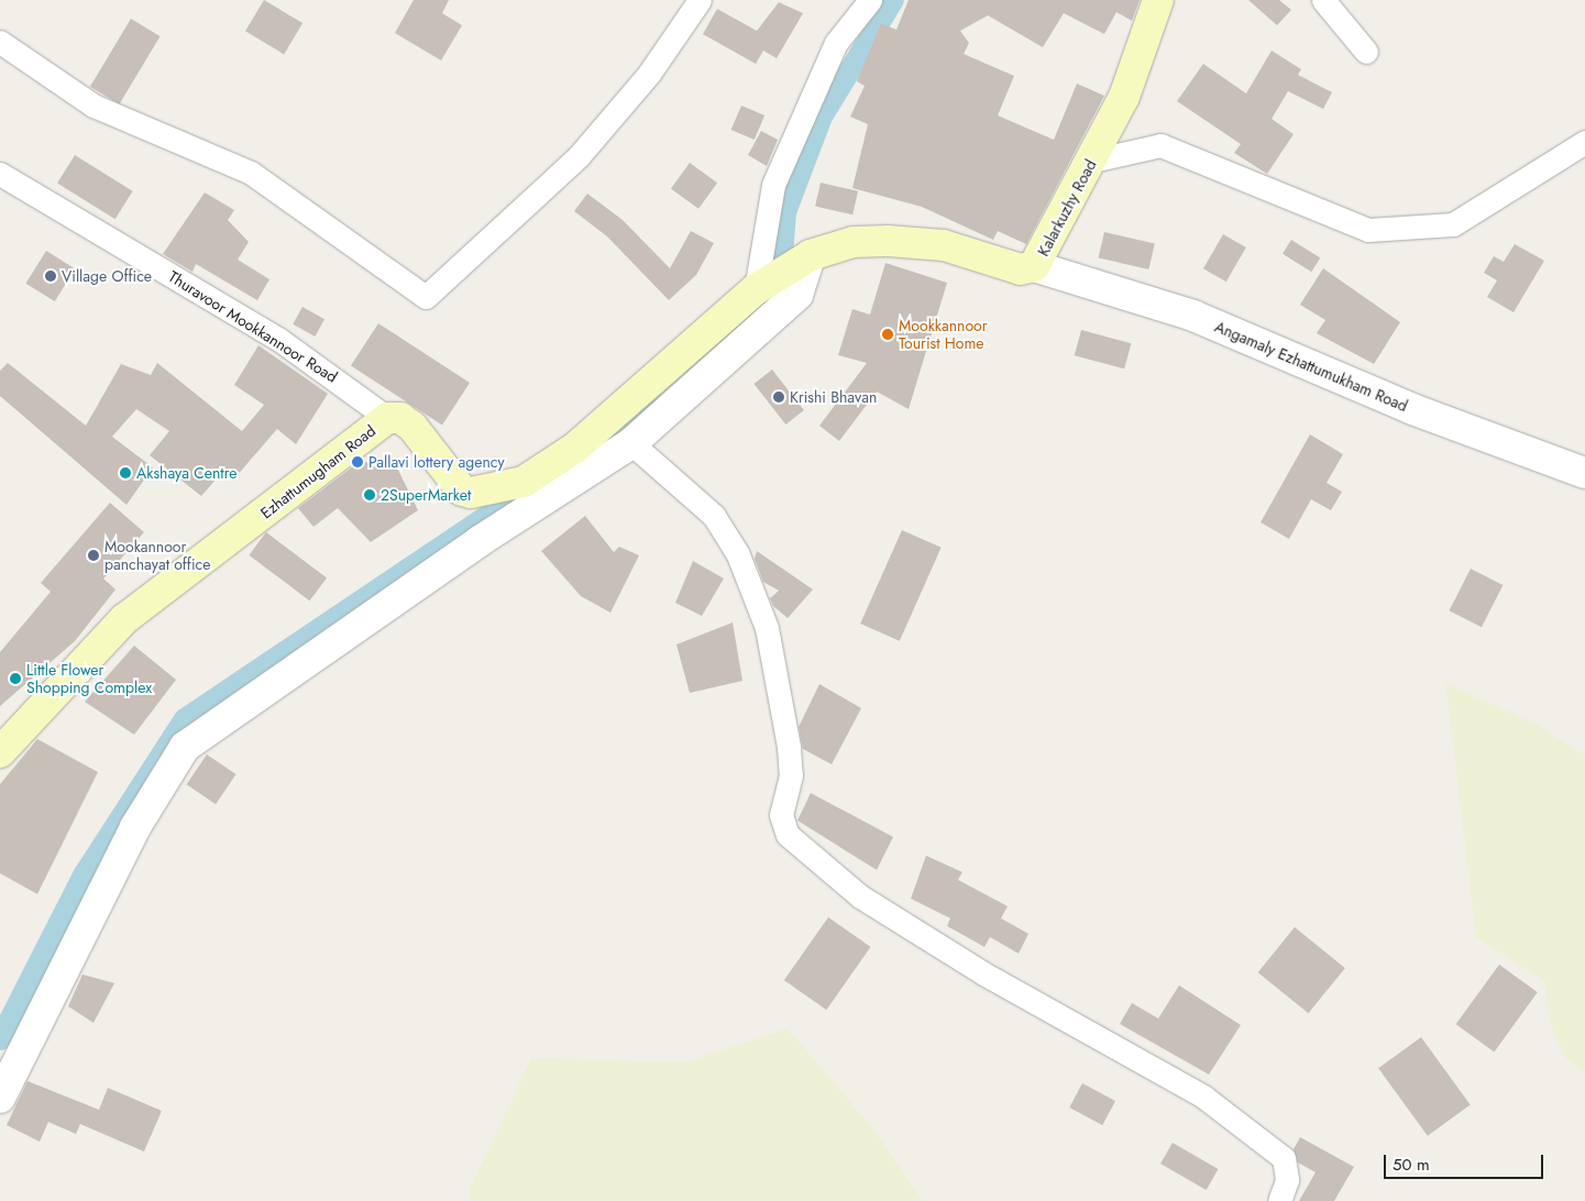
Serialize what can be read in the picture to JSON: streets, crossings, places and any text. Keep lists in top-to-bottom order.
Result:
{
  "streets": {
    "main road": ["Kalarkuzhy Road", "Ezhattumugham Road"],
    "street": ["Thuravoor Mookkannoor Road", "Angamaly Ezhattumukham Road"]
  },
  "crossings": [
    ["Kalarkuzhy Road", "Angamaly Ezhattumukham Road"],
    ["Kalarkuzhy Road", "Ezhattumugham Road"],
    ["Thuravoor Mookkannoor Road", "Ezhattumugham Road"]
  ],
  "places": [
    "Village Office",
    "Mookkannoor Tourist Home",
    "Krishi Bhavan",
    "Pallavi lottery agency",
    "Akshaya Centre",
    "2SuperMarket",
    "Mookannoor panchayat office",
    "Little Flower Shopping Complex"
  ],
  "scale_bar": "50 m"
}
